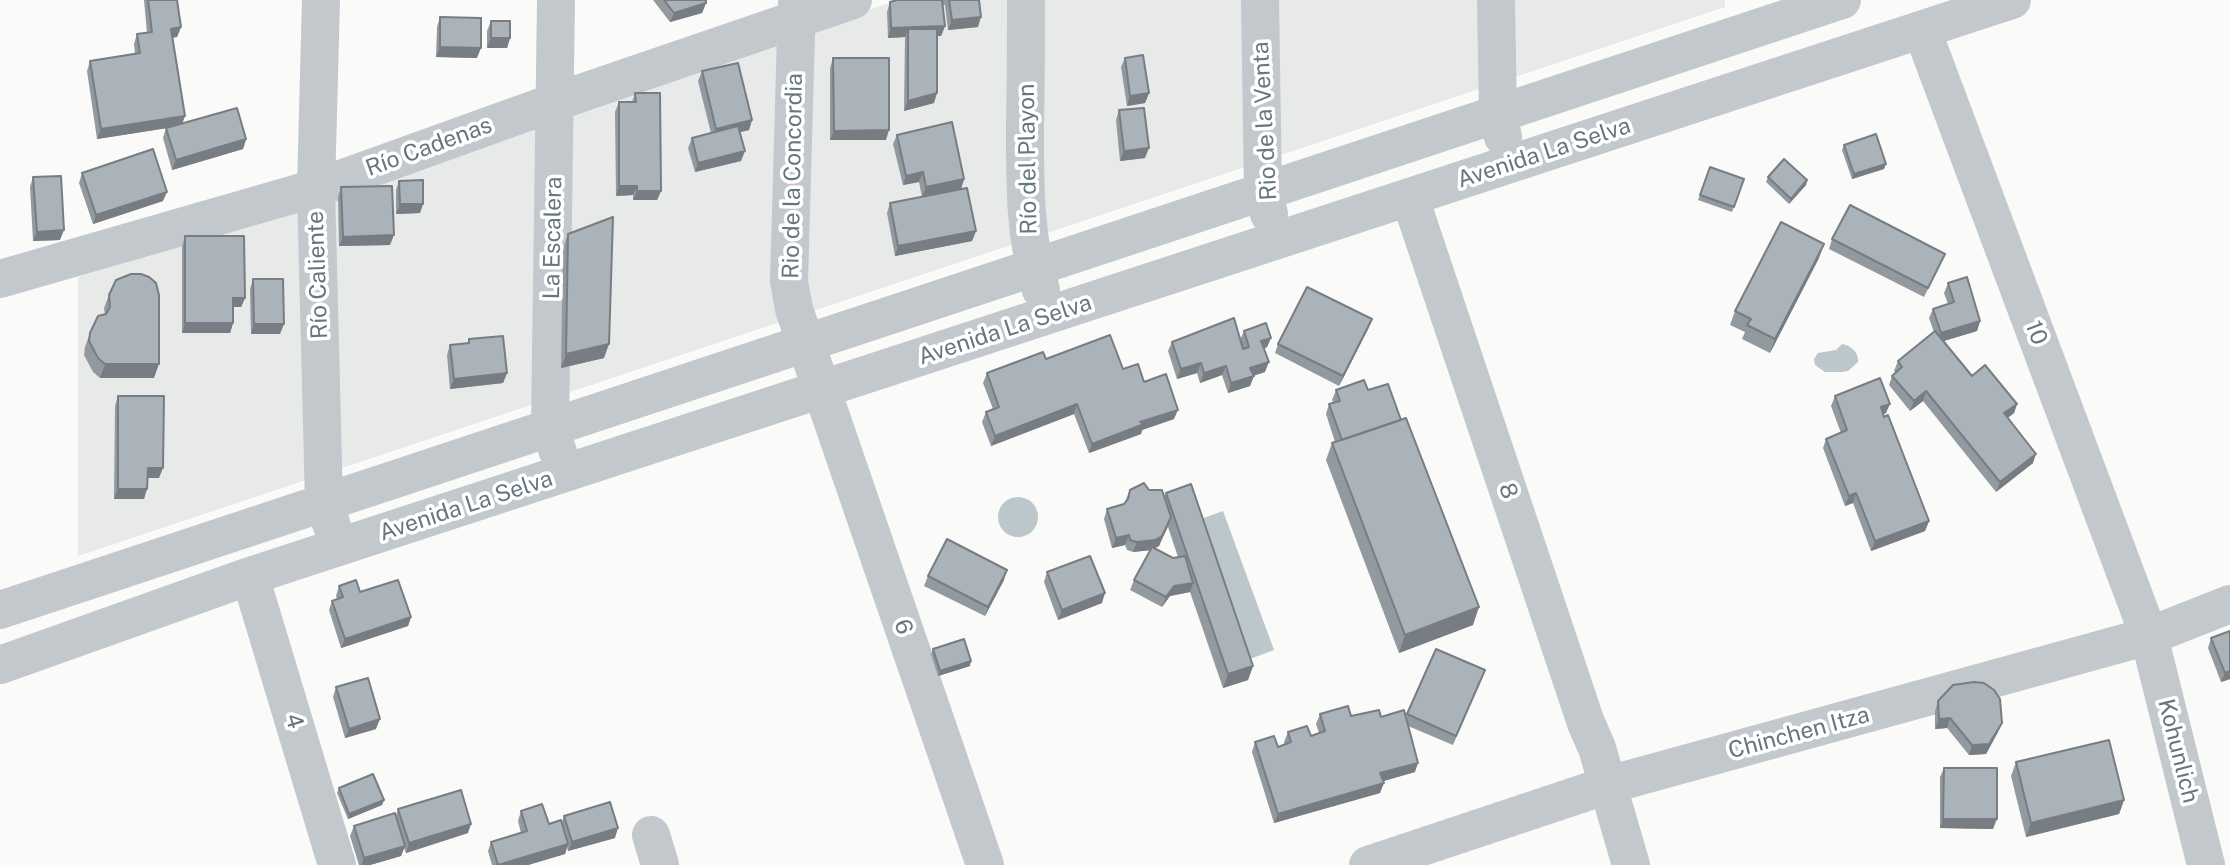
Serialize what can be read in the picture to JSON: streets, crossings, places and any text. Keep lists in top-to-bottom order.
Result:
{
  "streets": {
    "street": [
      "Rio de la Venta",
      "Río Cadenas",
      "Avenida La Selva",
      "Río del Playon",
      "Rio de la Concordia",
      "La Escalera",
      "Río Caliente",
      "10",
      "8",
      "6",
      "4",
      "Chinchen Itza",
      "Kohunlich"
    ]
  },
  "crossings": [
    ["Rio de la Venta", "Avenida La Selva"],
    ["Río Cadenas", "Rio de la Concordia"],
    ["Río Cadenas", "La Escalera"],
    ["Río Cadenas", "Río Caliente"],
    ["Avenida La Selva", "Río del Playon"],
    ["Avenida La Selva", "Rio de la Concordia"],
    ["Avenida La Selva", "La Escalera"],
    ["Avenida La Selva", "Río Caliente"],
    ["Avenida La Selva", "10"],
    ["Avenida La Selva", "8"],
    ["Avenida La Selva", "6"],
    ["Avenida La Selva", "4"],
    ["Rio de la Concordia", "6"],
    ["10", "Chinchen Itza"],
    ["10", "Kohunlich"],
    ["8", "Chinchen Itza"],
    ["Chinchen Itza", "Kohunlich"]
  ]
}
